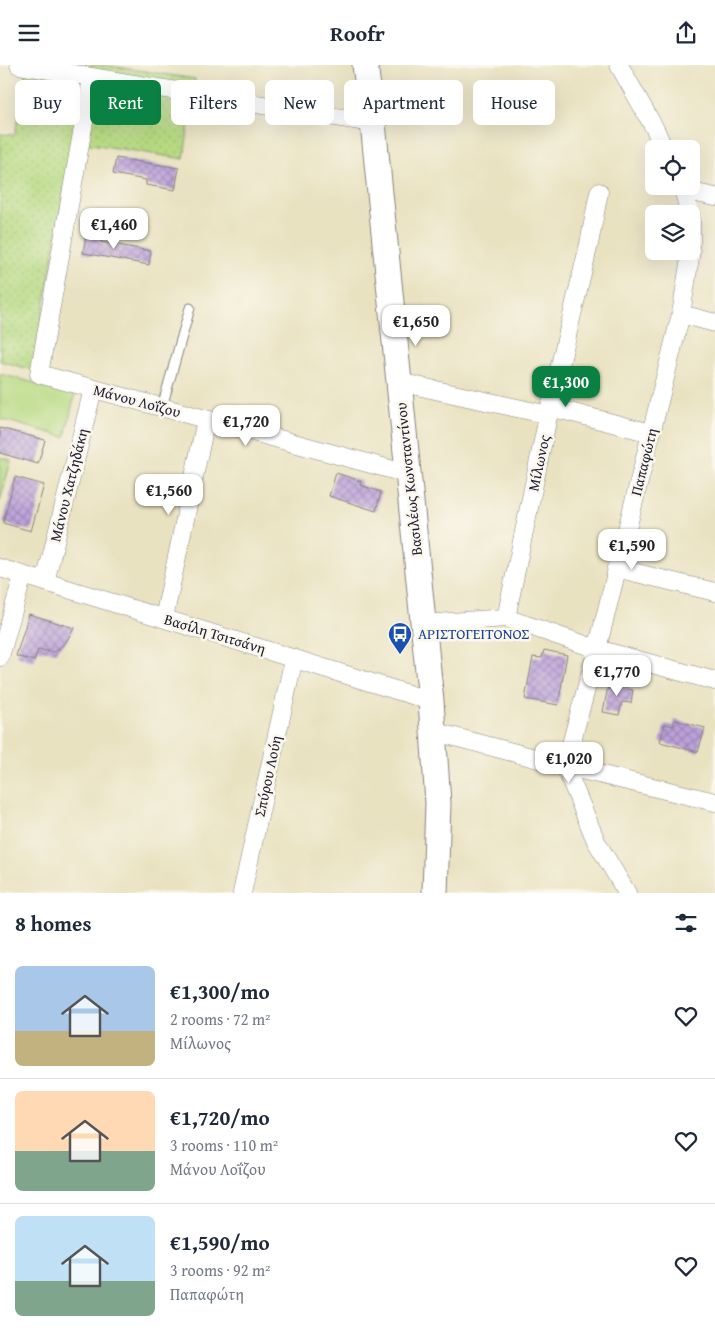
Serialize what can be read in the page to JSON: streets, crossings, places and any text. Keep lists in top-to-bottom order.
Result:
{
  "streets": {
    "main road": ["Βασιλέως Κωνσταντίνου"],
    "street": [
      "Μάνου Λοΐζου",
      "Παπαφώτη",
      "Μίλωνος",
      "Μάνου Χατζηδάκη",
      "Βασίλη Τσιτσάνη",
      "Σπύρου Λούη"
    ]
  },
  "crossings": [
    ["Μάνου Λοΐζου", "Βασιλέως Κωνσταντίνου"],
    ["Μάνου Λοΐζου", "Μάνου Χατζηδάκη"],
    ["Βασιλέως Κωνσταντίνου", "Βασίλη Τσιτσάνη"],
    ["Μάνου Χατζηδάκη", "Βασίλη Τσιτσάνη"],
    ["Βασίλη Τσιτσάνη", "Σπύρου Λούη"]
  ],
  "places": {
    "bus stop": ["ΑΡΙΣΤΟΓΕΙΤΟΝΟΣ"]
  },
  "page": {
    "header": "Roofr",
    "chip": [
      "Buy",
      "Rent",
      "Filters",
      "New",
      "Apartment",
      "House"
    ],
    "price": [
      "€1,460",
      "€1,650",
      "€1,300",
      "€1,720",
      "€1,560",
      "€1,590",
      "€1,770",
      "€1,020"
    ],
    "heading": "8 homes",
    "list": [
      {
        "name": "€1,300/mo",
        "note": "2 rooms · 72 m² · Μίλωνος"
      },
      {
        "name": "€1,720/mo",
        "note": "3 rooms · 110 m² · Μάνου Λοΐζου"
      },
      {
        "name": "€1,590/mo",
        "note": "3 rooms · 92 m² · Παπαφώτη"
      }
    ]
  }
}
